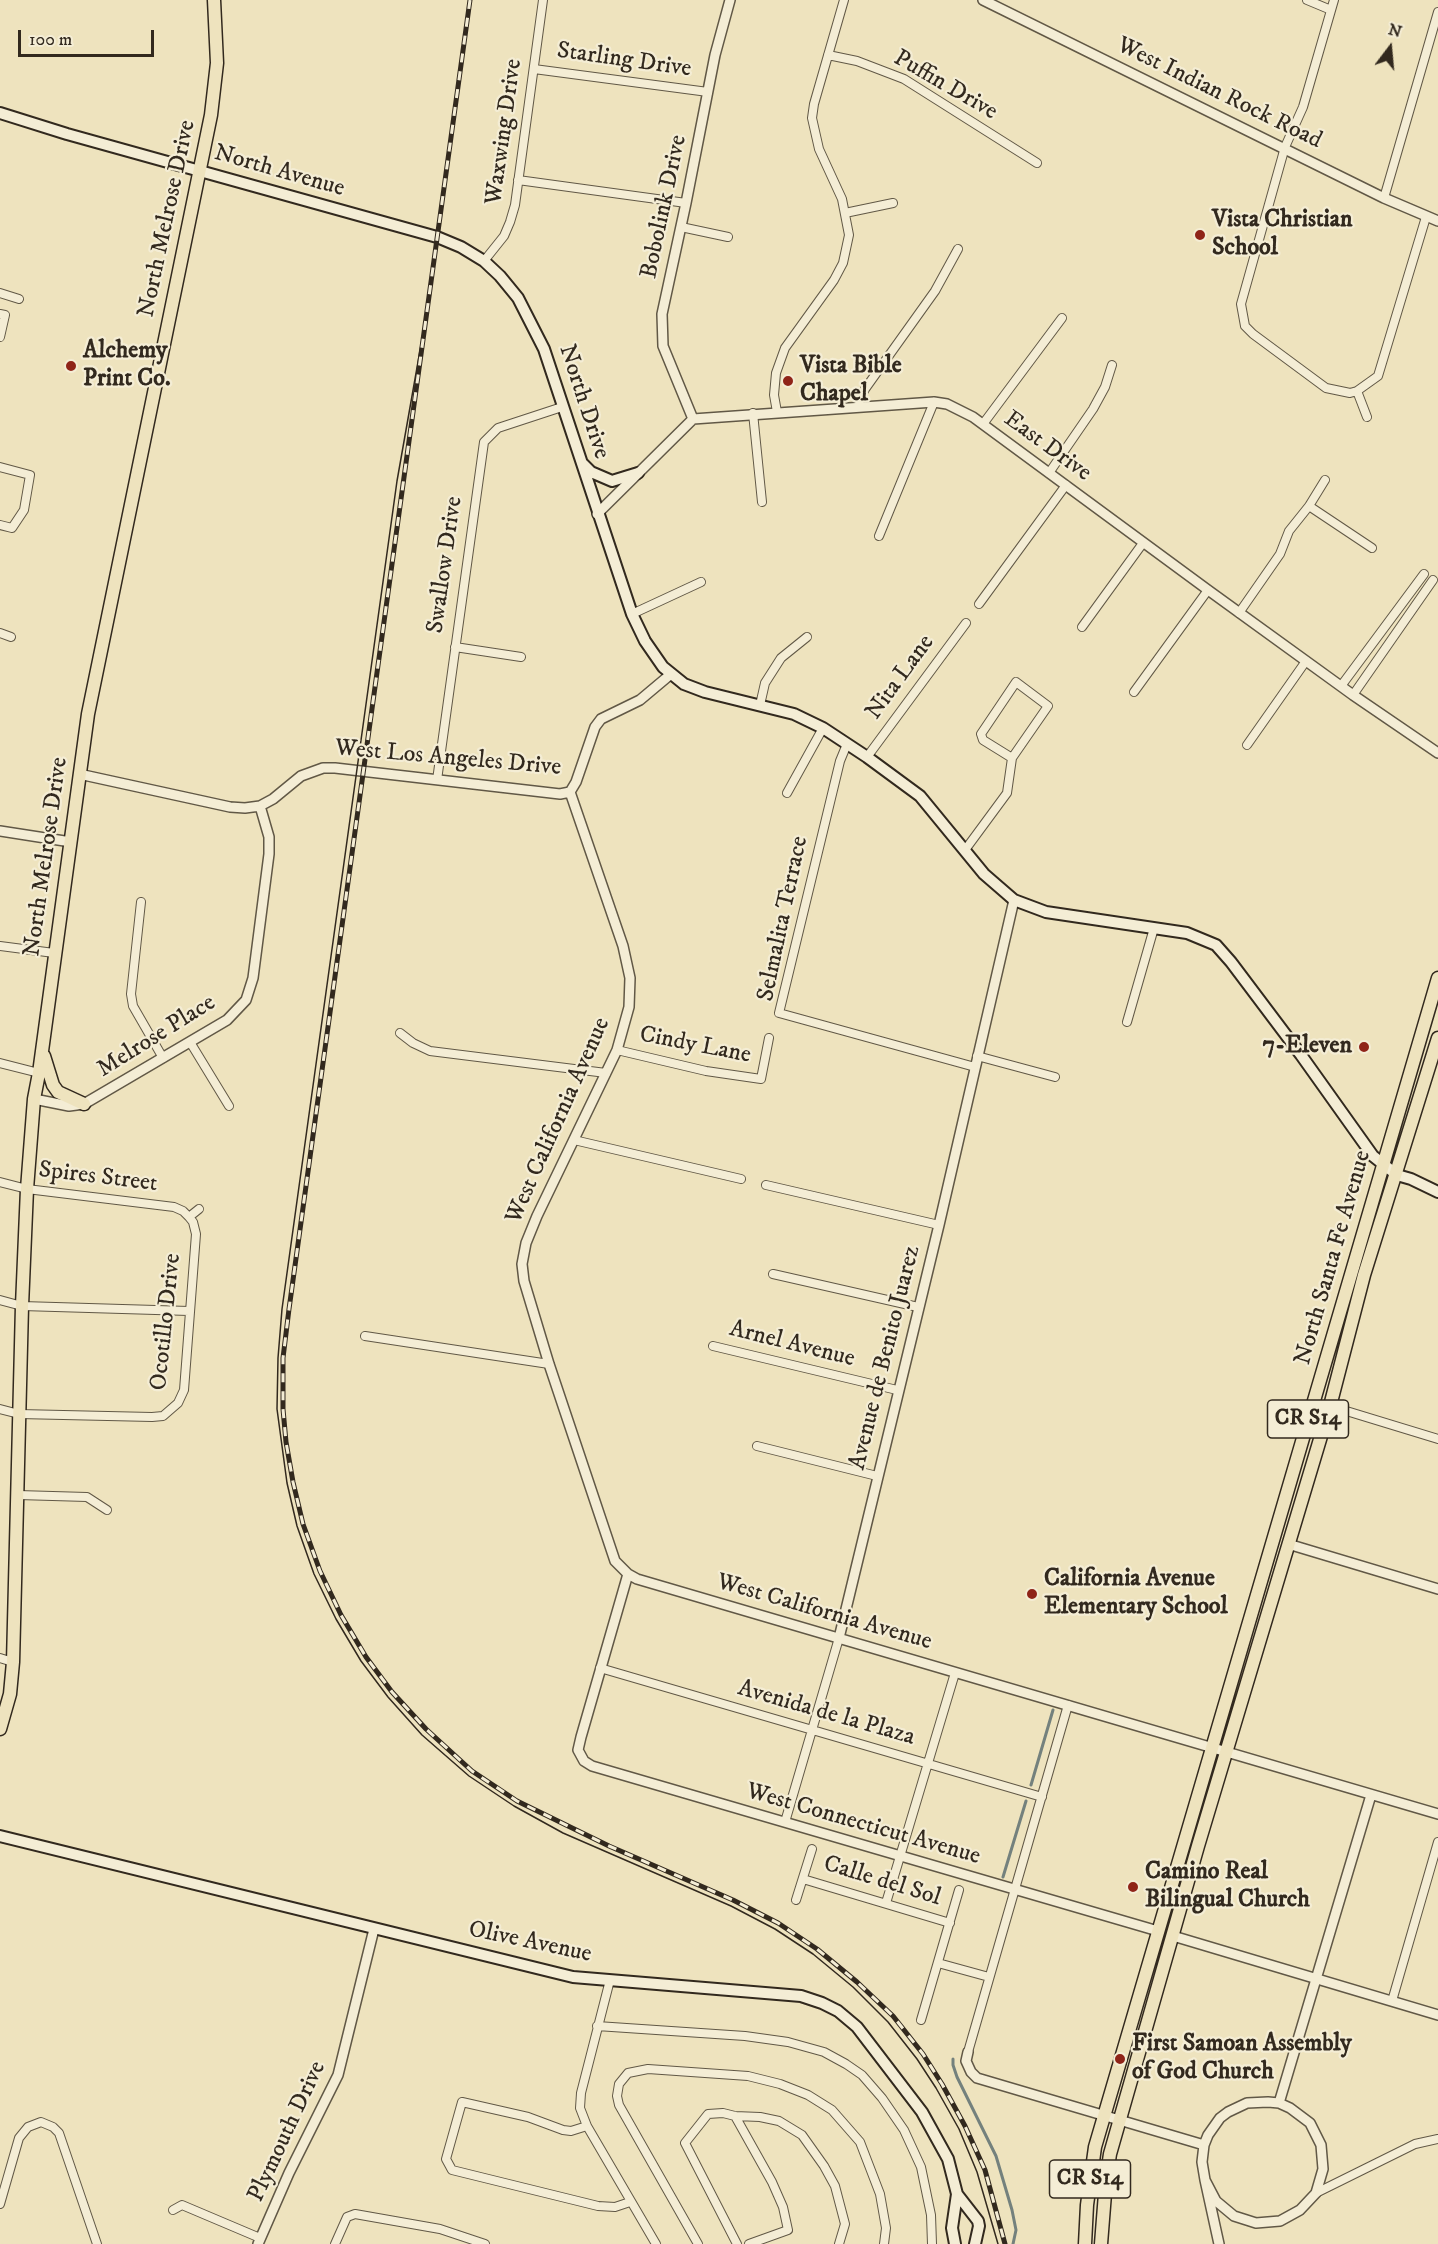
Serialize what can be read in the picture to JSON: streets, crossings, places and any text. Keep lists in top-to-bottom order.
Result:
{
  "streets": {
    "main road": [
      "North Avenue",
      "North Melrose Drive",
      "North Drive",
      "North Santa Fe Avenue",
      "CR S14",
      "Olive Avenue"
    ],
    "street": [
      "Starling Drive",
      "Puffin Drive",
      "West Indian Rock Road",
      "Waxwing Drive",
      "Bobolink Drive",
      "East Drive",
      "Swallow Drive",
      "Nita Lane",
      "West Los Angeles Drive",
      "Selmalita Terrace",
      "Melrose Place",
      "Cindy Lane",
      "West California Avenue",
      "Spires Street",
      "Ocotillo Drive",
      "Arnel Avenue",
      "Avenue de Benito Juarez",
      "Avenida de la Plaza",
      "West Connecticut Avenue",
      "Calle del Sol",
      "Plymouth Drive"
    ]
  },
  "crossings": [
    ["Starling Drive", "Waxwing Drive"],
    ["Starling Drive", "Bobolink Drive"],
    ["Waxwing Drive", "North Drive"],
    ["North Avenue", "North Melrose Drive"],
    ["North Avenue", "North Drive"],
    ["Bobolink Drive", "East Drive"],
    ["North Melrose Drive", "Melrose Place"],
    ["North Melrose Drive", "Spires Street"],
    ["North Melrose Drive", "Ocotillo Drive"],
    ["North Drive", "Swallow Drive"],
    ["North Drive", "West Los Angeles Drive"],
    ["Swallow Drive", "West Los Angeles Drive"],
    ["West Los Angeles Drive", "Melrose Place"],
    ["West Los Angeles Drive", "West California Avenue"],
    ["Selmalita Terrace", "Avenue de Benito Juarez"],
    ["Cindy Lane", "West California Avenue"],
    ["West California Avenue", "North Santa Fe Avenue"],
    ["West California Avenue", "Avenue de Benito Juarez"],
    ["Spires Street", "Ocotillo Drive"],
    ["North Santa Fe Avenue", "West Connecticut Avenue"],
    ["Arnel Avenue", "Avenue de Benito Juarez"],
    ["Avenue de Benito Juarez", "Avenida de la Plaza"],
    ["Avenue de Benito Juarez", "West Connecticut Avenue"],
    ["Avenida de la Plaza", "West Connecticut Avenue"],
    ["Olive Avenue", "Plymouth Drive"]
  ],
  "places": [
    "Vista Christian School",
    "Alchemy Print Co.",
    "Vista Bible Chapel",
    "7-Eleven",
    "California Avenue Elementary School",
    "Camino Real Bilingual Church",
    "First Samoan Assembly of God Church"
  ],
  "scale_bar": "100 m",
  "north": "top"
}
